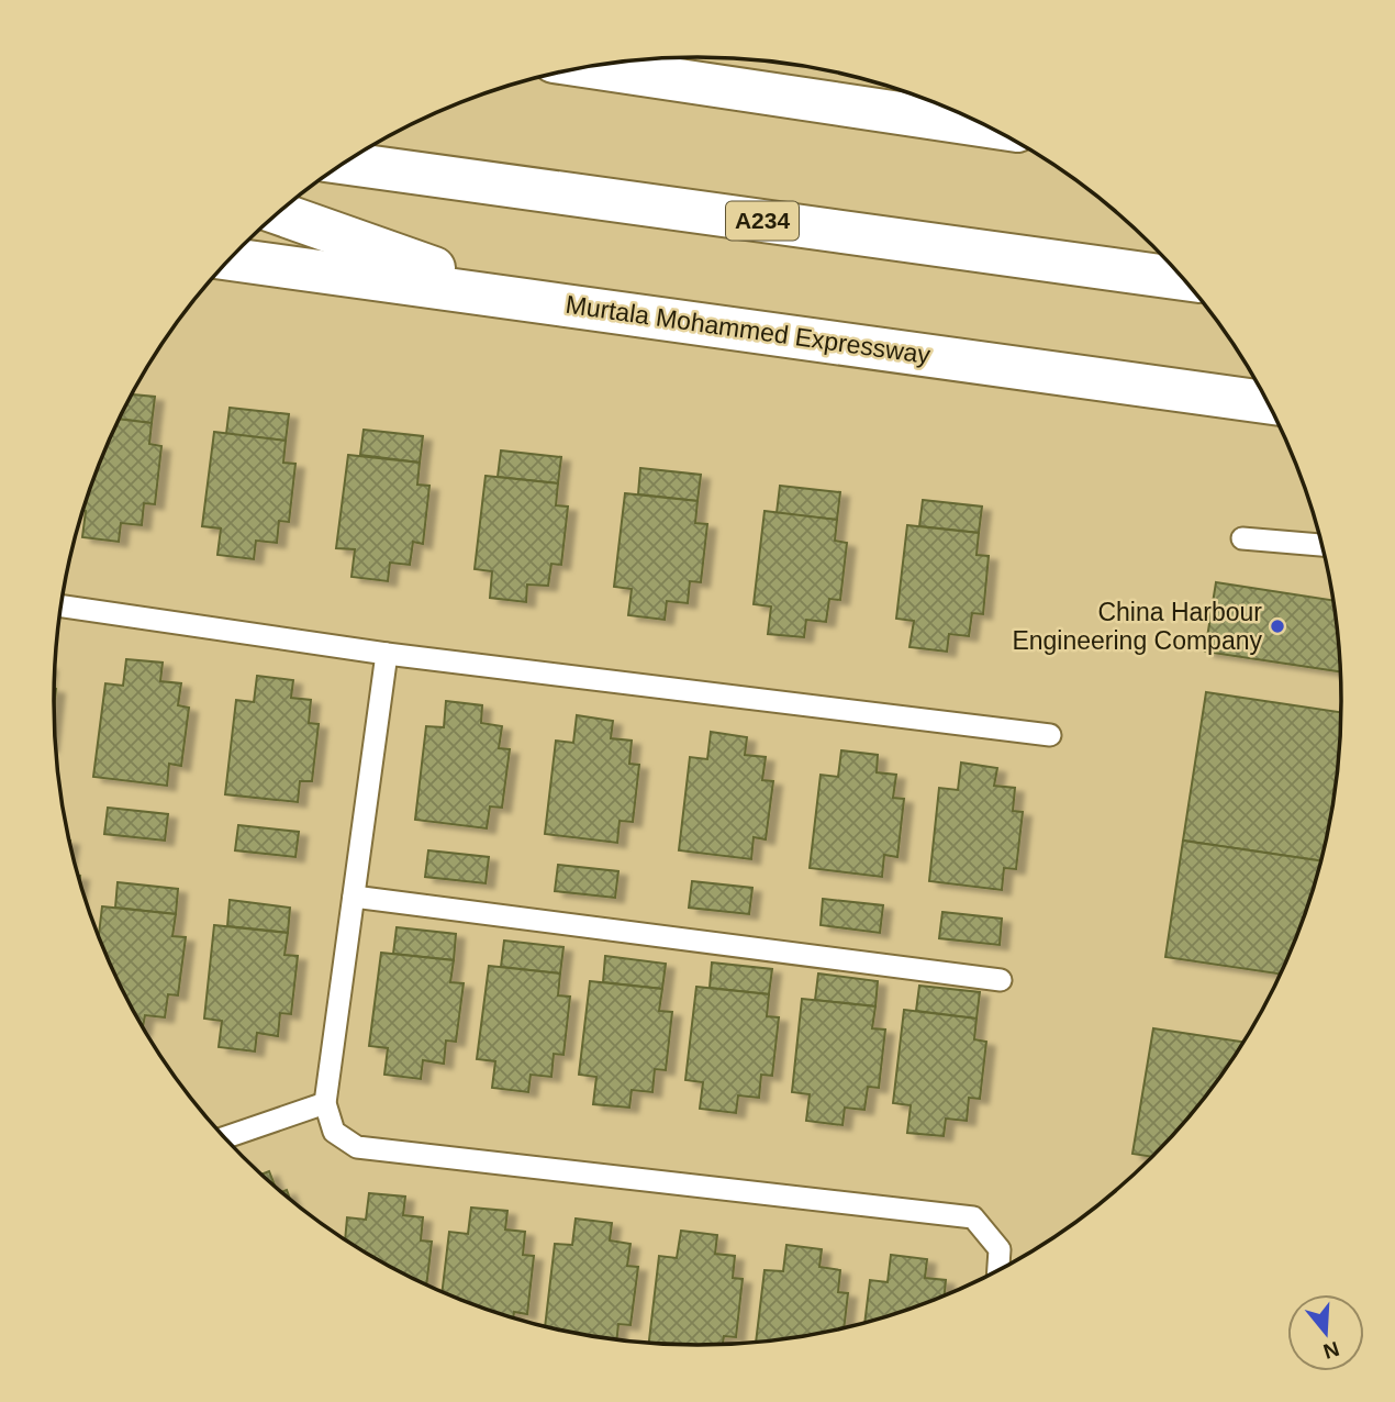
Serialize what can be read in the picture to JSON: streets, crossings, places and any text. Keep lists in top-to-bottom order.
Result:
{
  "streets": {
    "highway": ["A234", "Murtala Mohammed Expressway"]
  },
  "places": ["China Harbour Engineering Company"],
  "north": "bottom"
}
